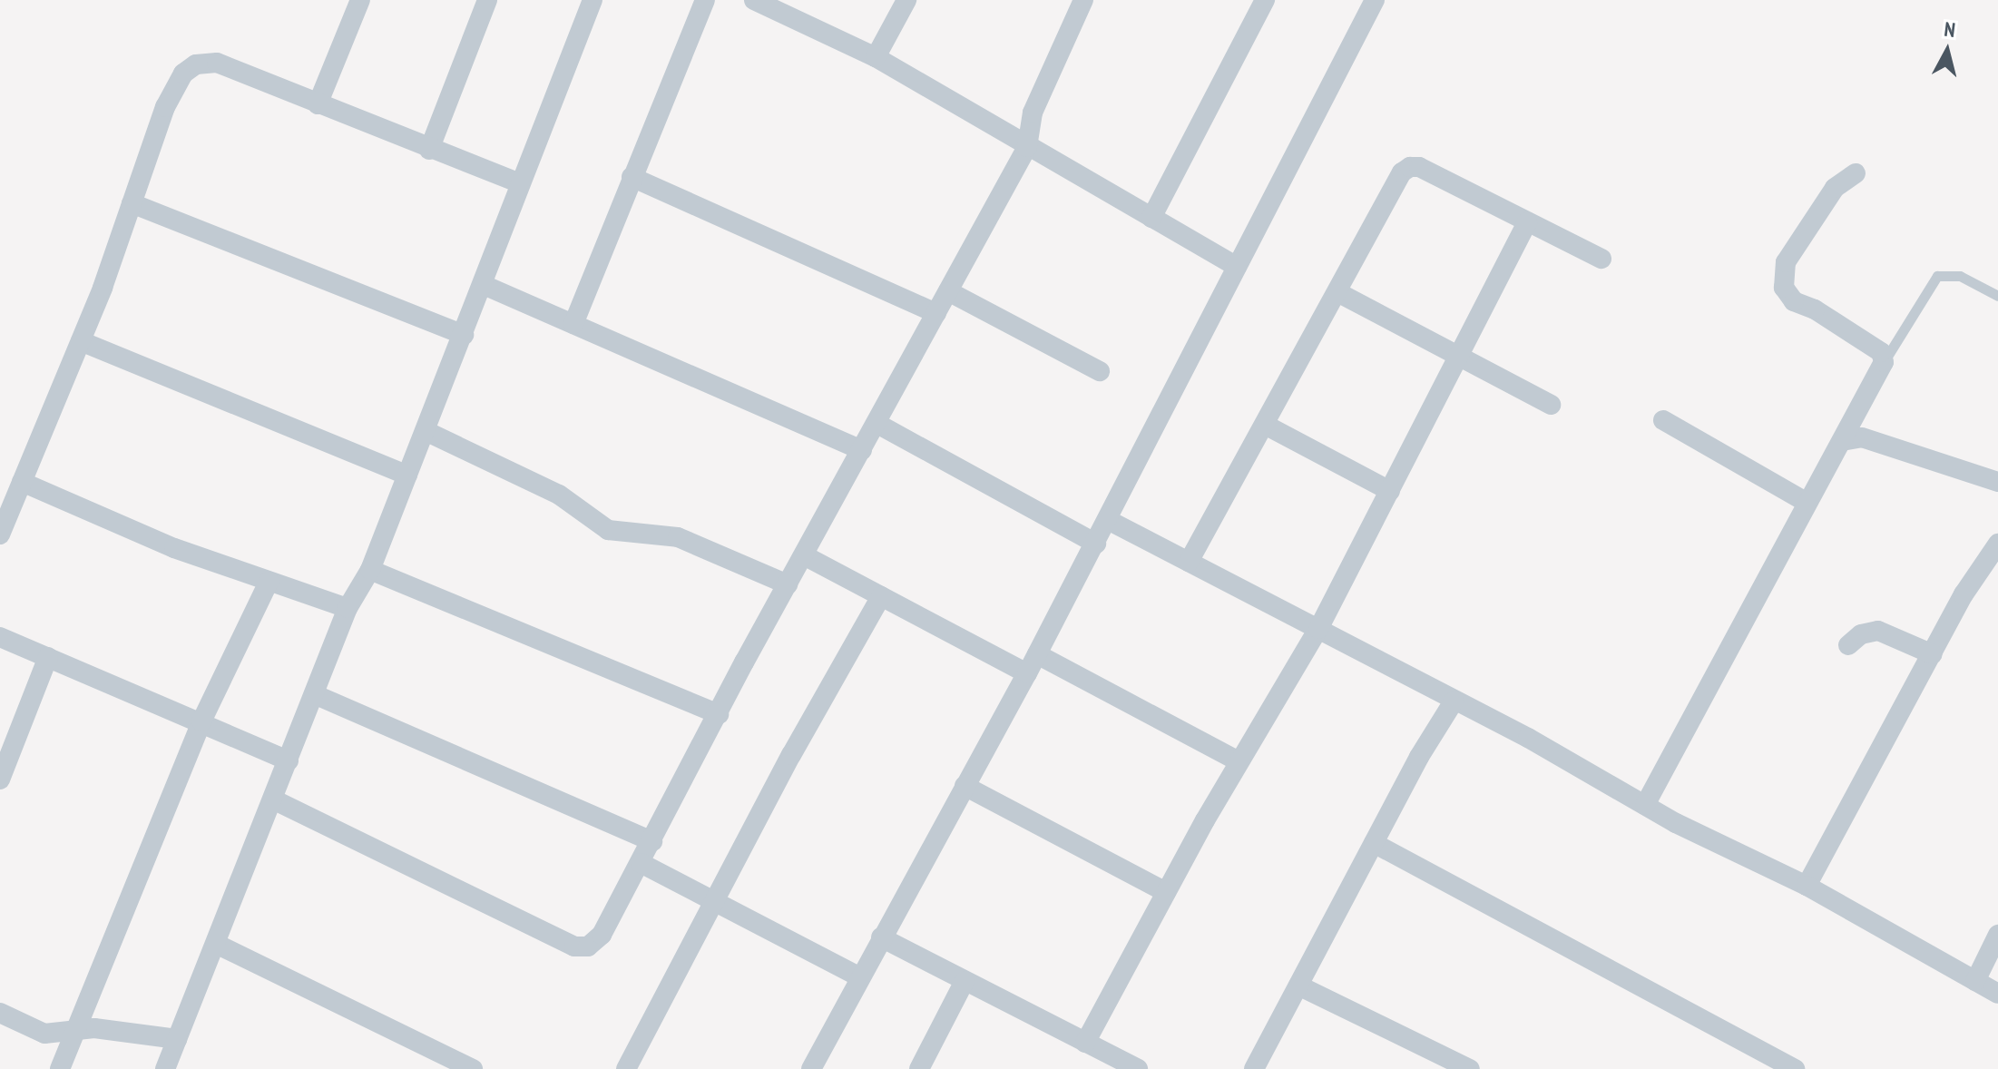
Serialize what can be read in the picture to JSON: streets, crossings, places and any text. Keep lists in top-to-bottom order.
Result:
{
  "north": "top"
}
